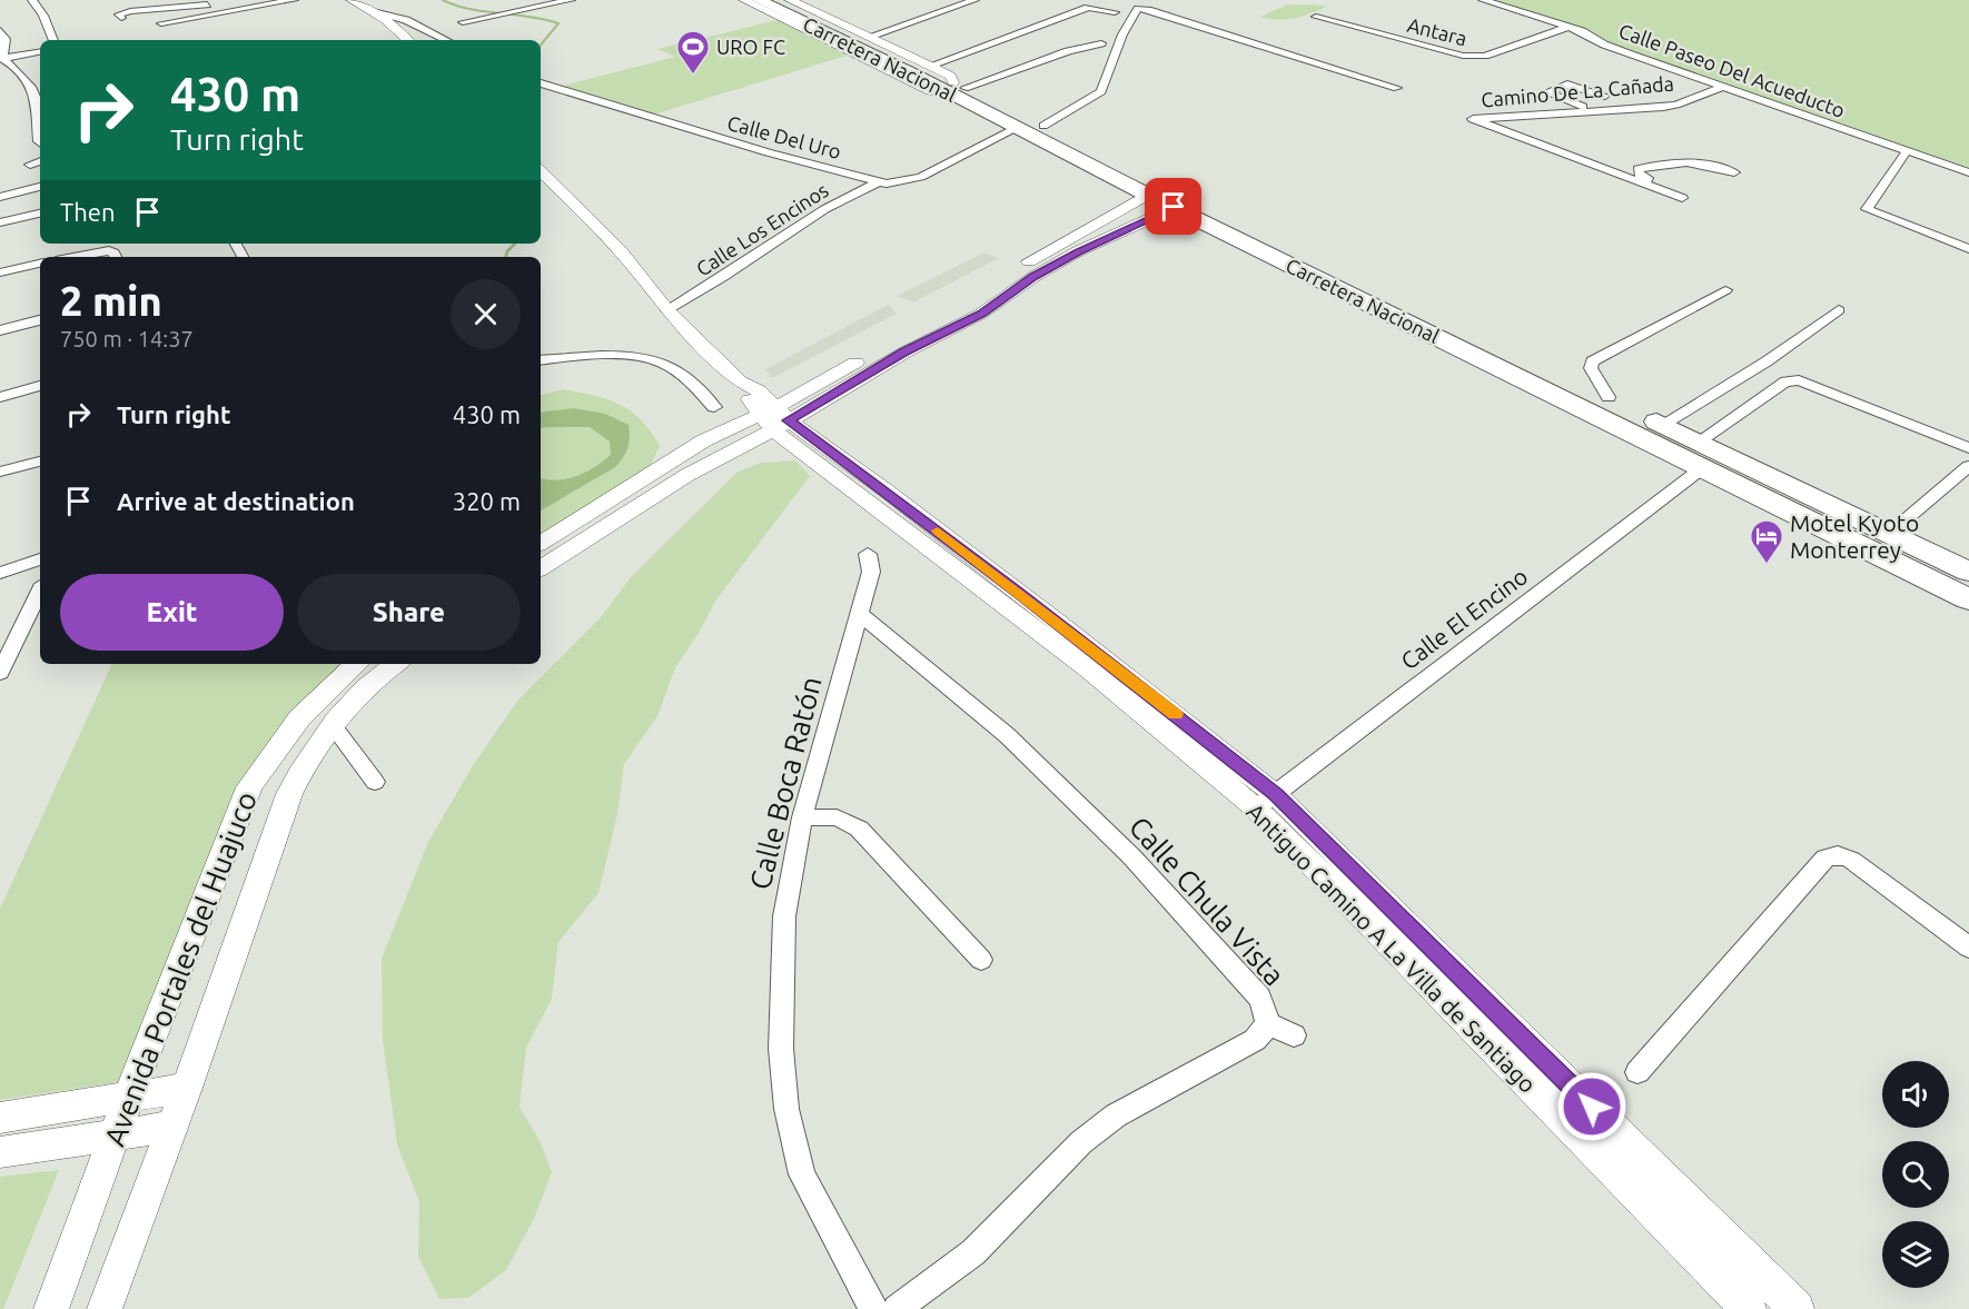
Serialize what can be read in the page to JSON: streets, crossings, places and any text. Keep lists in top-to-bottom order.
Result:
{
  "streets": {
    "highway": ["Carretera Nacional"],
    "street": [
      "Antara",
      "Calle Paseo Del Acueducto",
      "Camino De La Cañada",
      "Calle Del Uro",
      "Calle Los Encinos",
      "Calle El Encino",
      "Calle Boca Ratón",
      "Calle Chula Vista",
      "Antiguo Camino A La Villa de Santiago",
      "Avenida Portales del Huajuco"
    ]
  },
  "crossings": [
    ["Antara", "Calle Paseo Del Acueducto"],
    ["Carretera Nacional", "Calle Del Uro"],
    ["Carretera Nacional", "Calle El Encino"],
    ["Calle Paseo Del Acueducto", "Camino De La Cañada"],
    ["Calle Del Uro", "Calle Los Encinos"],
    ["Calle Los Encinos", "Antiguo Camino A La Villa de Santiago"],
    ["Calle El Encino", "Antiguo Camino A La Villa de Santiago"],
    ["Calle Boca Ratón", "Calle Chula Vista"]
  ],
  "places": {
    "sports": ["URO FC"],
    "hotel": ["Motel Kyoto Monterrey"]
  },
  "page": {
    "turn": ["430 m", "Turn right"],
    "then": "Then",
    "heading": ["2 min", "750 m · 14:37"],
    "list": [
      {
        "name": "Turn right",
        "value": "430 m"
      },
      {
        "name": "Arrive at destination",
        "value": "320 m"
      }
    ],
    "buttons": ["Exit", "Share"]
  }
}
